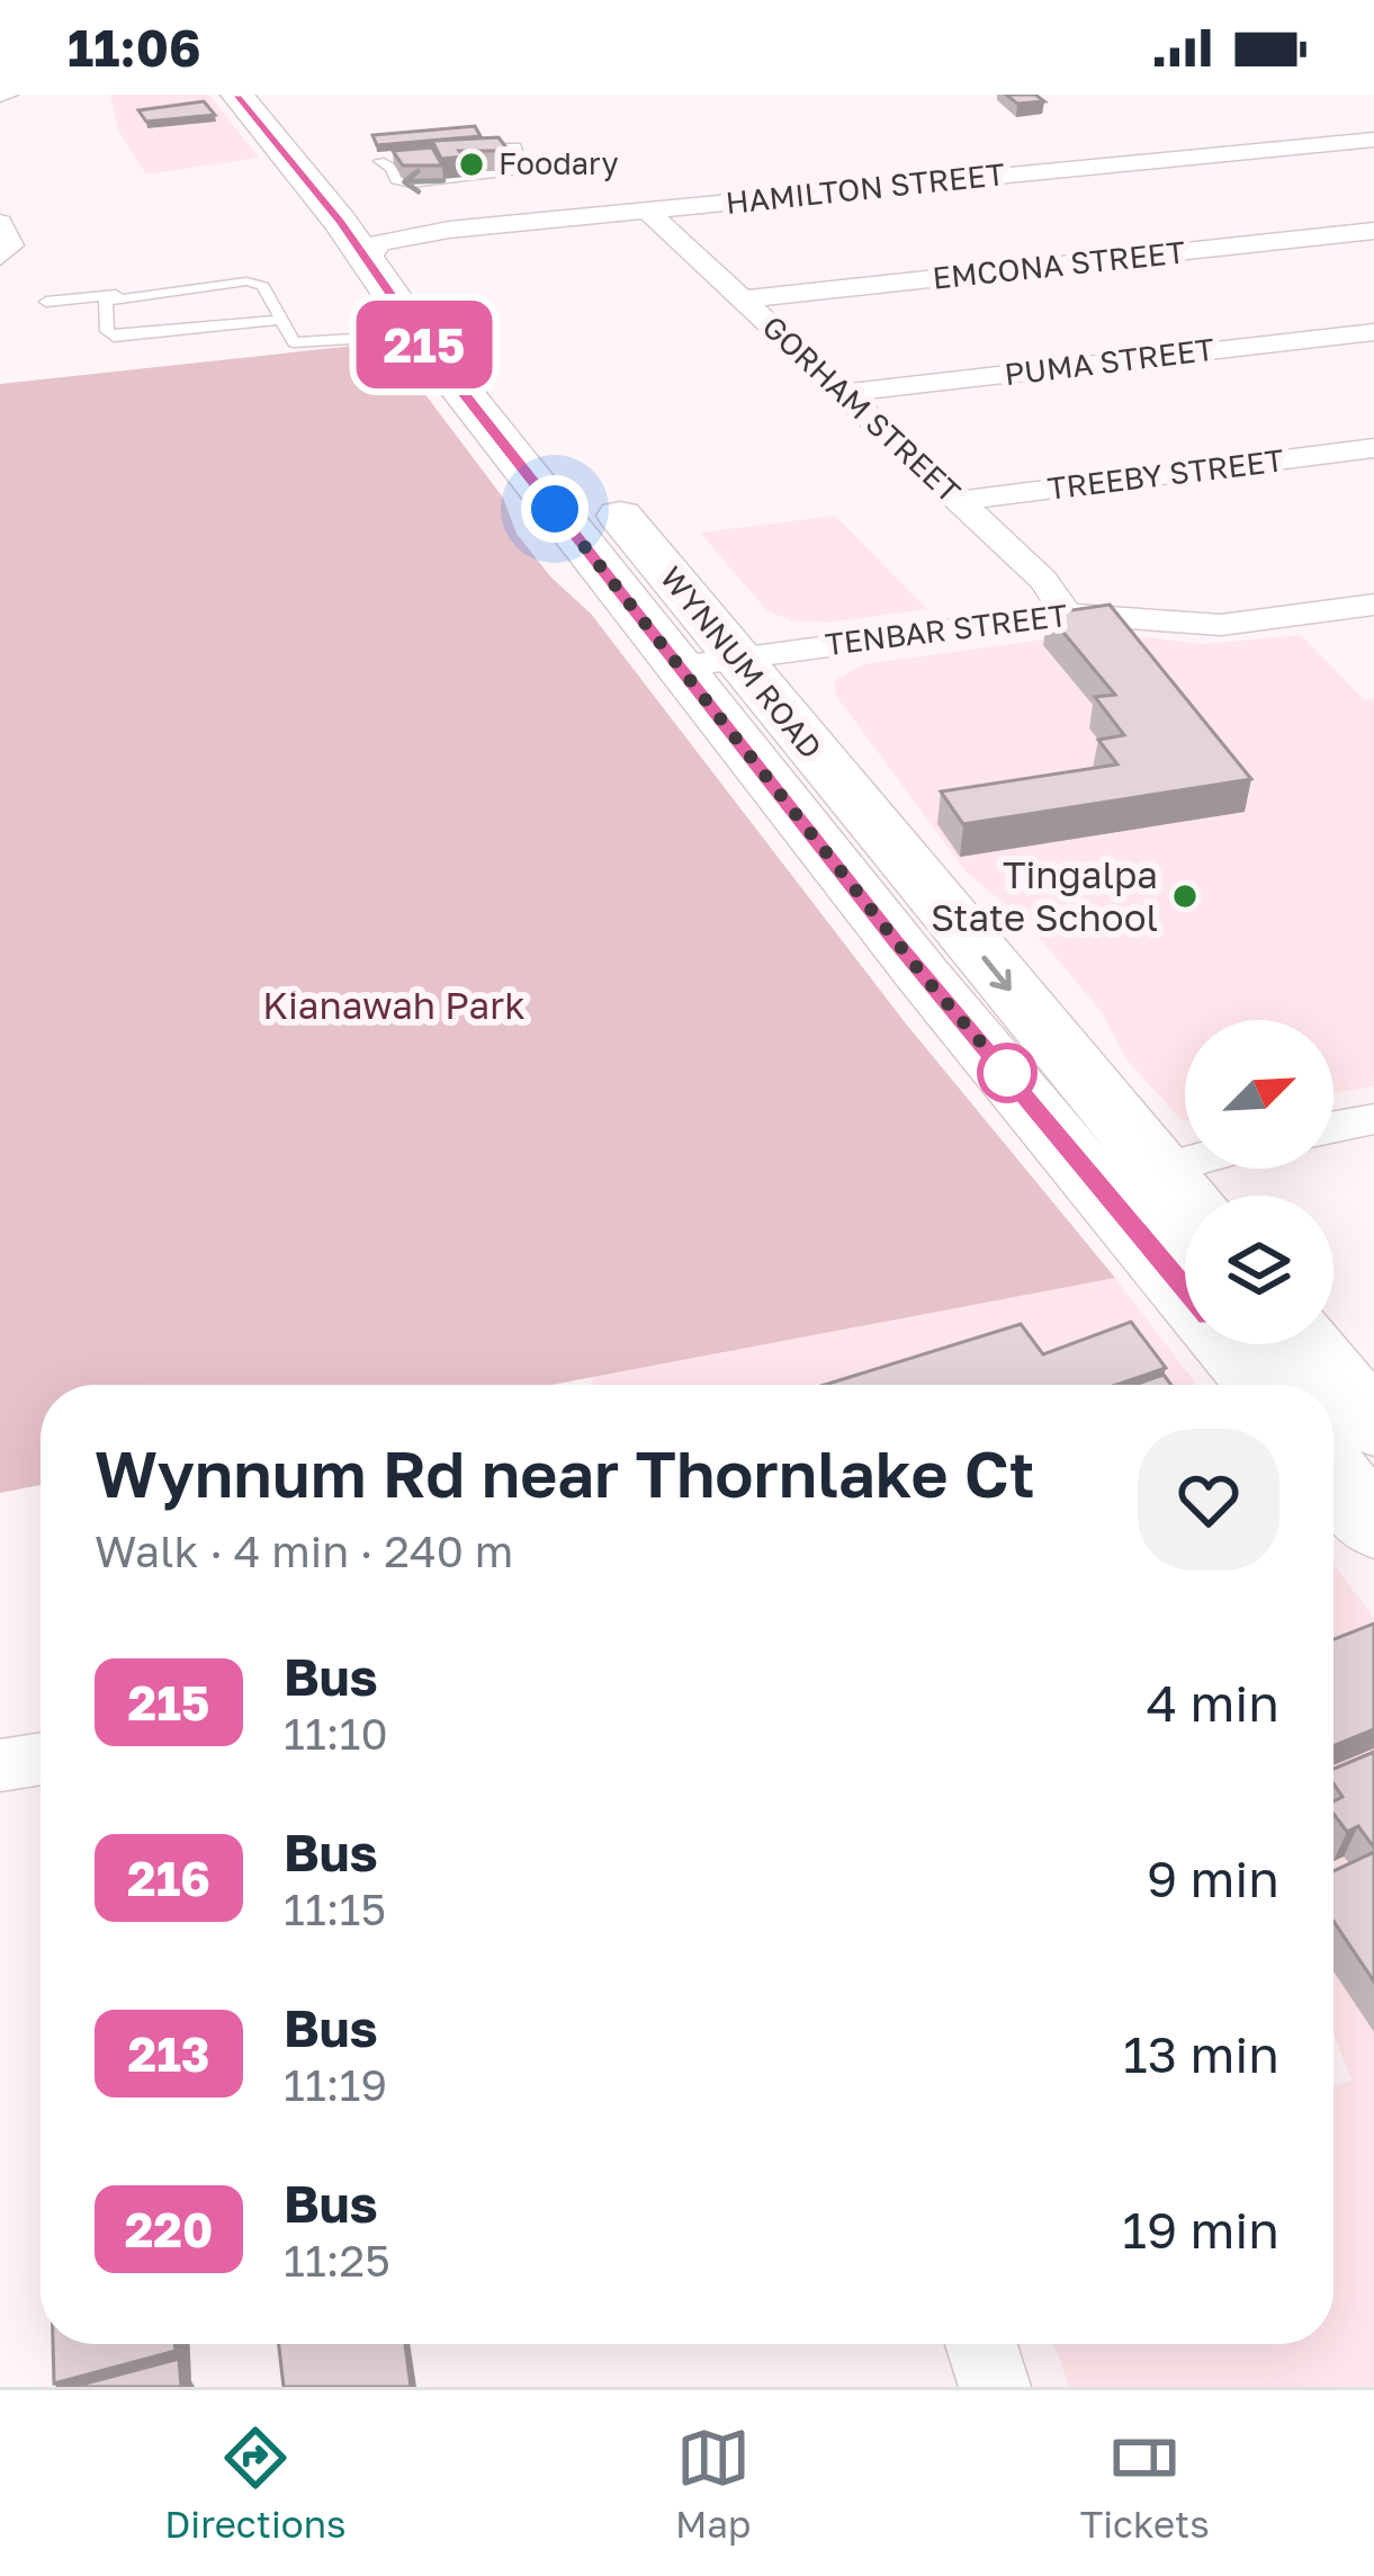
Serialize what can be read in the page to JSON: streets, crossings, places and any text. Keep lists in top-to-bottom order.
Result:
{
  "streets": {
    "main road": ["WYNNUM ROAD"],
    "street": [
      "HAMILTON STREET",
      "EMCONA STREET",
      "PUMA STREET",
      "GORHAM STREET",
      "TREEBY STREET",
      "TENBAR STREET"
    ]
  },
  "crossings": [
    ["HAMILTON STREET", "GORHAM STREET"],
    ["HAMILTON STREET", "WYNNUM ROAD"],
    ["EMCONA STREET", "GORHAM STREET"],
    ["PUMA STREET", "GORHAM STREET"],
    ["GORHAM STREET", "TREEBY STREET"],
    ["GORHAM STREET", "TENBAR STREET"],
    ["TENBAR STREET", "WYNNUM ROAD"]
  ],
  "parks": ["Kianawah Park"],
  "places": ["Foodary", "Tingalpa State School"],
  "lines": ["bus line 215"],
  "north": "top right",
  "page": {
    "status": "11:06",
    "on_map": "215",
    "heading": ["Wynnum Rd near Thornlake Ct", "Walk · 4 min · 240 m"],
    "list": [
      {
        "mark": "215",
        "name": "Bus",
        "note": "11:10",
        "value": "4 min"
      },
      {
        "mark": "216",
        "name": "Bus",
        "note": "11:15",
        "value": "9 min"
      },
      {
        "mark": "213",
        "name": "Bus",
        "note": "11:19",
        "value": "13 min"
      },
      {
        "mark": "220",
        "name": "Bus",
        "note": "11:25",
        "value": "19 min"
      }
    ],
    "tabs": ["Directions", "Map", "Tickets"]
  }
}
